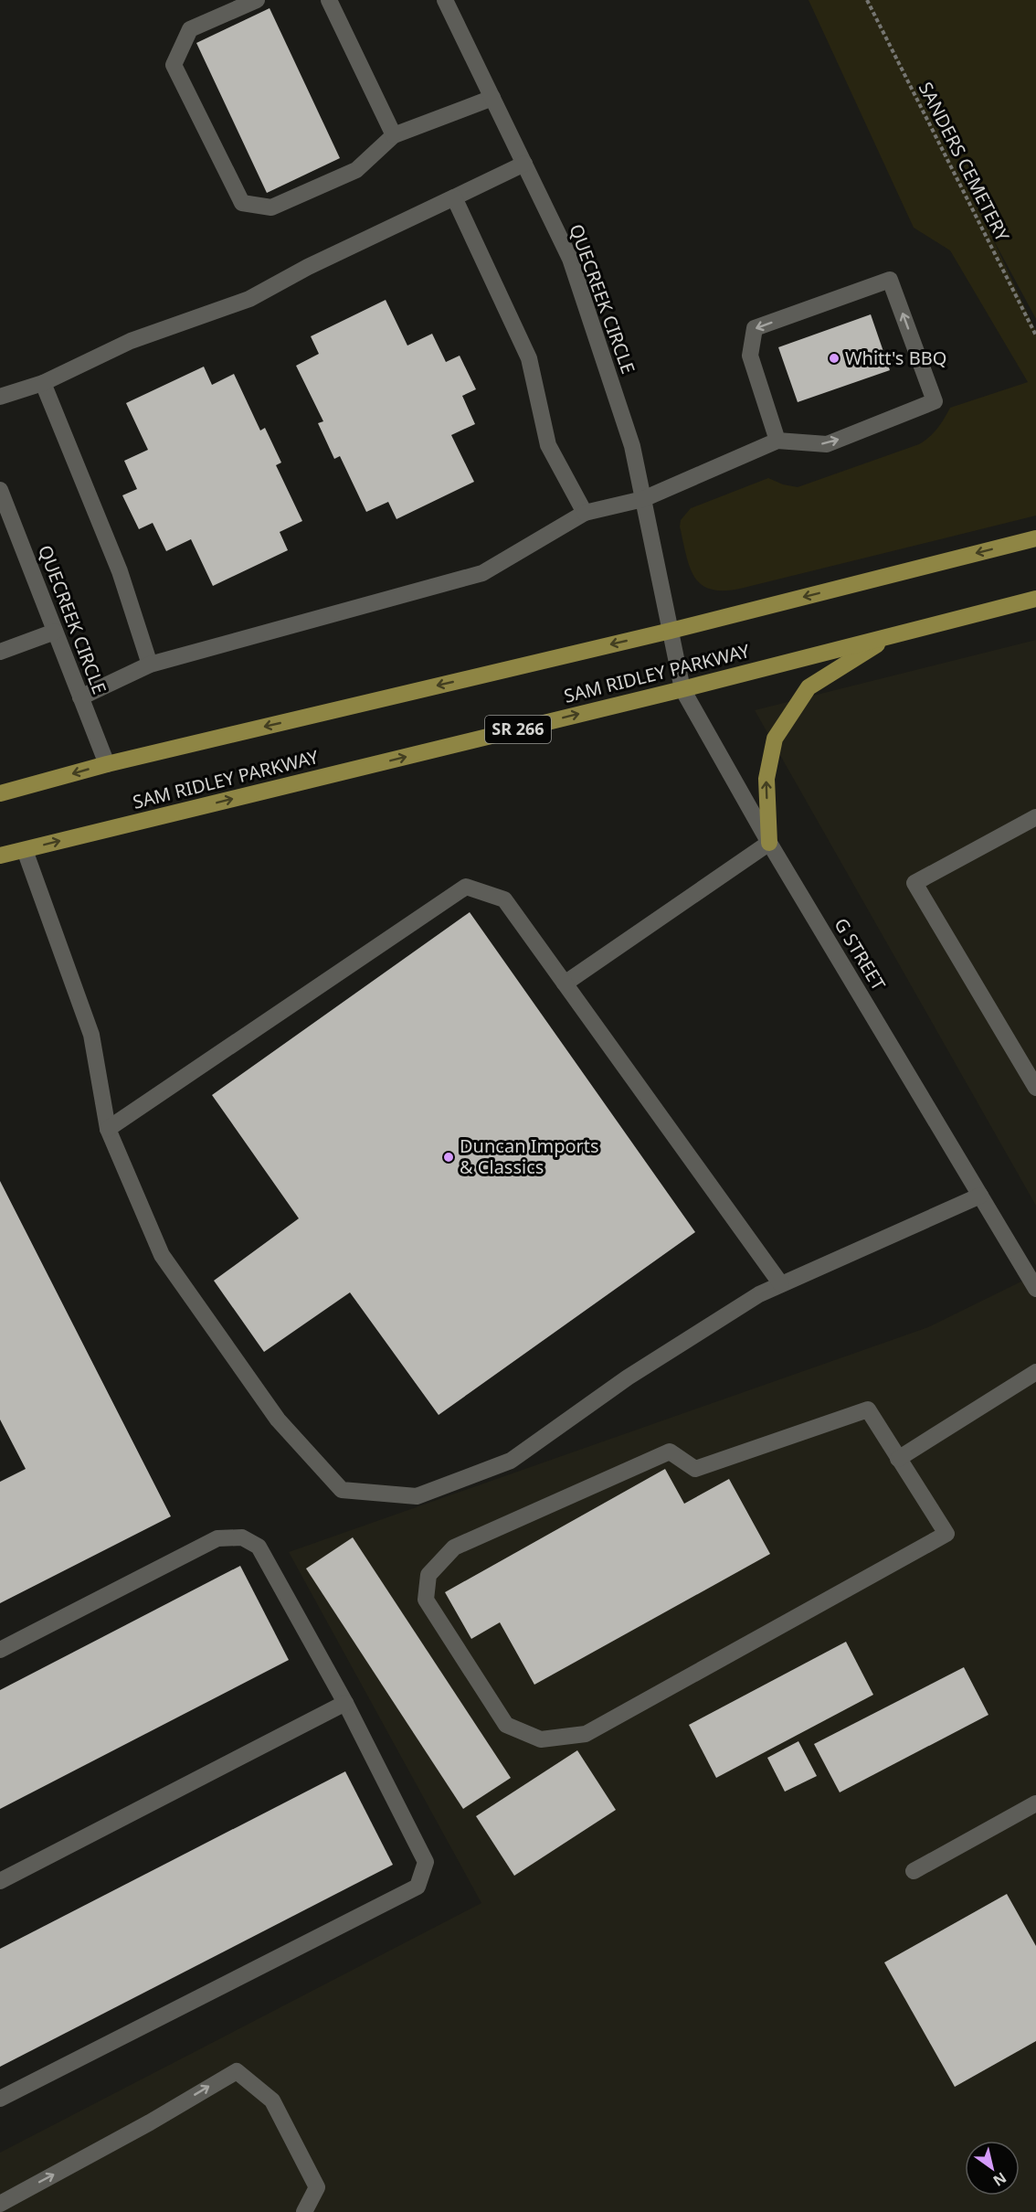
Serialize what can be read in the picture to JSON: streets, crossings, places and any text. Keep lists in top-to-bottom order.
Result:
{
  "streets": {
    "main road": ["SAM RIDLEY PARKWAY", "SR 266"],
    "street": ["QUECREEK CIRCLE", "G STREET"],
    "path": ["SANDERS CEMETERY"]
  },
  "crossings": [
    ["QUECREEK CIRCLE", "G STREET"],
    ["SAM RIDLEY PARKWAY", "G STREET"]
  ],
  "places": ["Whitt's BBQ", "Duncan Imports & Classics"],
  "north": "bottom right"
}
